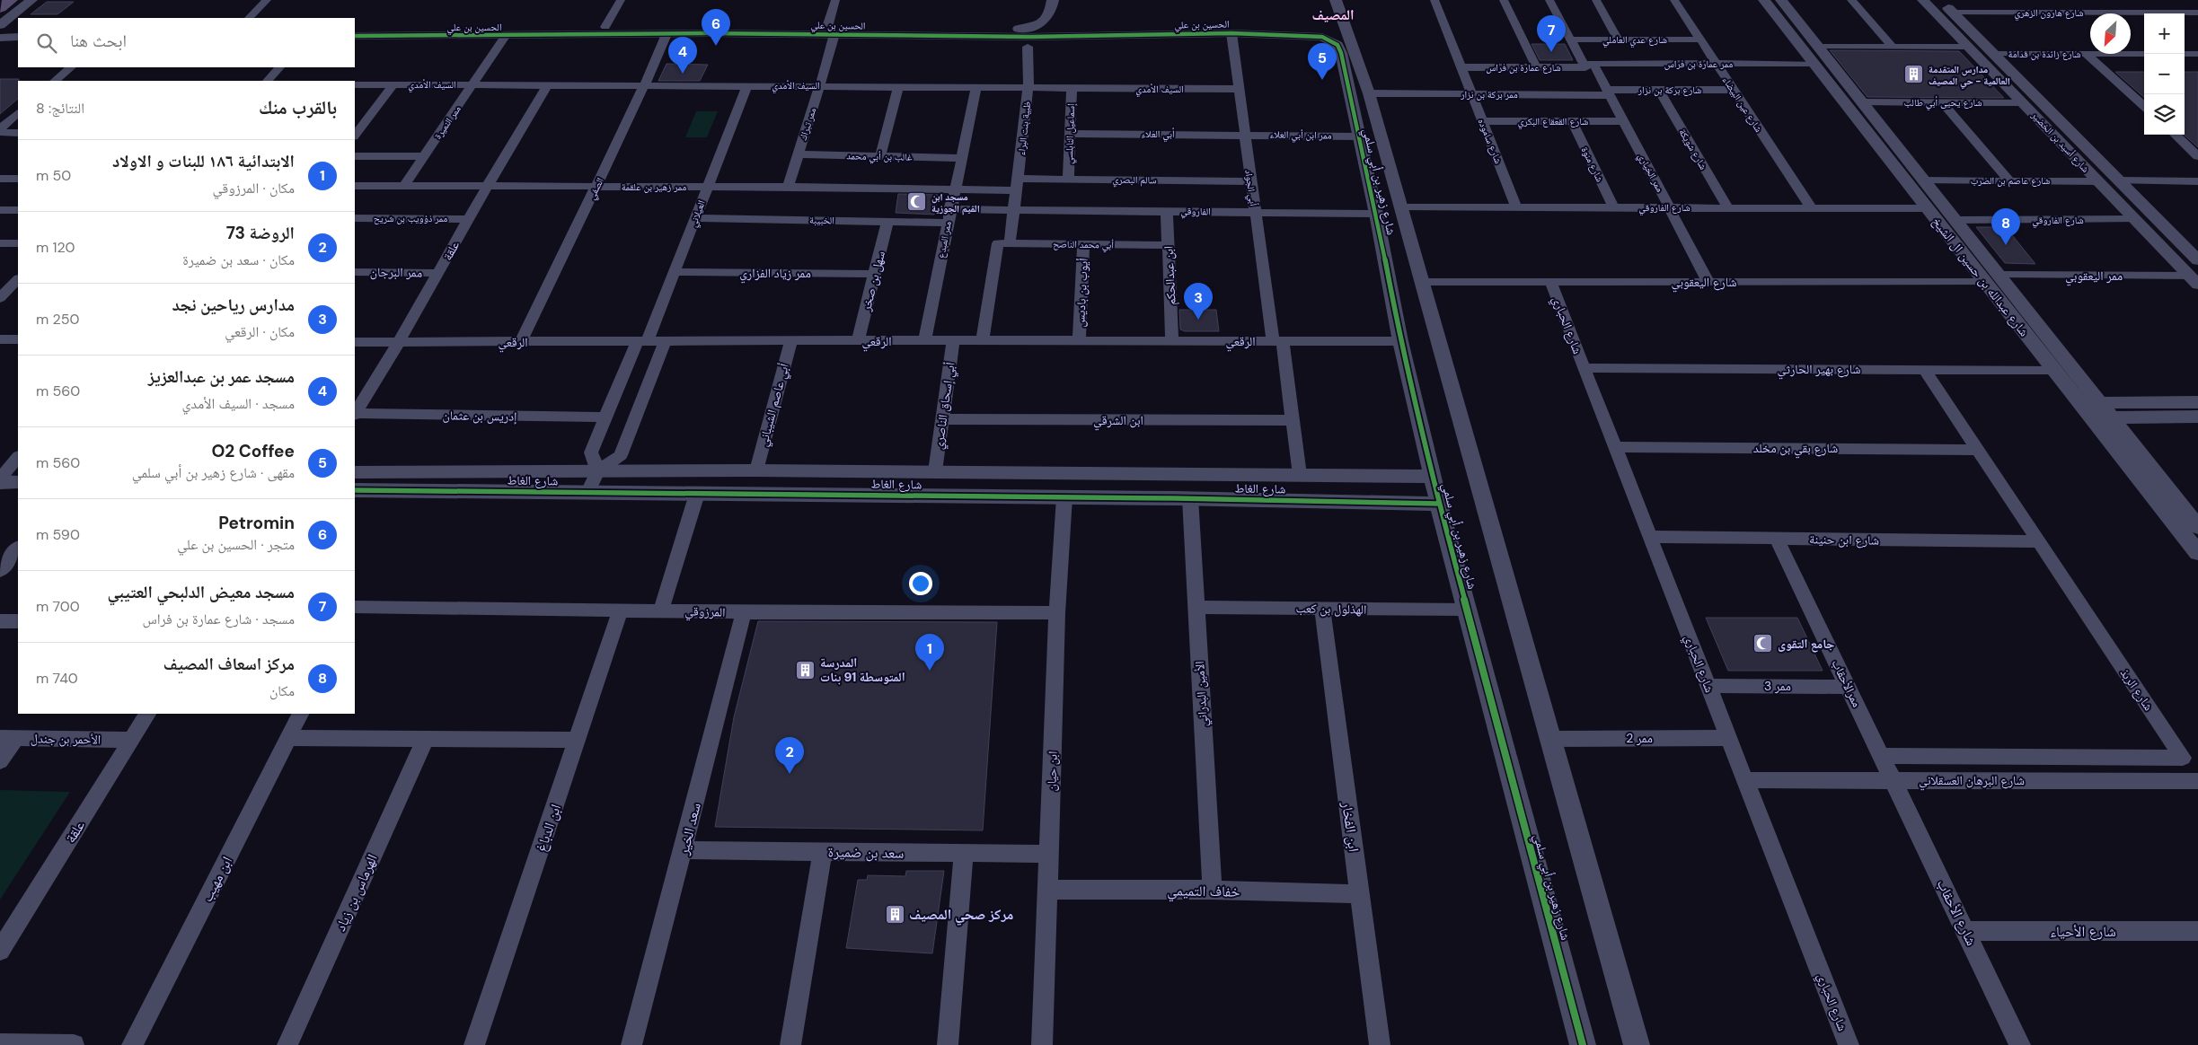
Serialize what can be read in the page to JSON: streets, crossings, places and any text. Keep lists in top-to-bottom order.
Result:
{
  "streets": {
    "street": [
      "شارع هارون الزهري",
      "الحسين بن علي",
      "شارع عدي العاملي",
      "شارع زائدة بن قدامة",
      "ممر عمارة بن فراس",
      "شارع عمارة بن فراس",
      "السيف الأمدي",
      "شارع بركة بن نزار",
      "ممر بركة بن نزار",
      "شارع يحيى أبي طالب",
      "شارع عين البيضاء",
      "شارع القعقاع البكري",
      "ممر النميرة",
      "ممر تبراك",
      "ظبية بنت البراء",
      "إسماعيل النابلسي",
      "أبي العلاء",
      "ممر ابن أبي العلاء",
      "شارع ساموده",
      "شارع أسيد بن الخضير",
      "شارع شويكة",
      "غالب بن أبي محمد",
      "شارع منوة",
      "ممر الخياري",
      "سالم البصري",
      "شارع عاصم بن الضرب",
      "شارع زهير بن أبي سلمي",
      "ممر زهير بن علقمة",
      "أبي الجواد",
      "الصفي",
      "شارع الفاروقي",
      "الفاروقي",
      "العيلاني",
      "ممر ذؤويب بن شريح",
      "الخبيبة",
      "ممر المبدع",
      "أبي محمد الناصح",
      "علقة",
      "ممر البرجان",
      "ممر زياد الفزاري",
      "ابن عبدالحكم",
      "ممر اليعقوبي",
      "شارع عبدالله بن حسين ال الشيخ",
      "سهل بن صخر",
      "شارع اليعقوبي",
      "أيوب بن باديس",
      "شارع الحباري",
      "الرقعي",
      "شارع بهير الحارثي",
      "أبي عاصم الشيباني",
      "أبي إسحاق الناصري",
      "إدريس بن عثمان",
      "ابن الشرقي",
      "شارع بقي بن مخلد",
      "شارع الغاط",
      "شارع ابن حنينة",
      "الهذلول بن كعب",
      "المرزوقي",
      "ممرالأحقاب",
      "ممر 3",
      "شارع الربذ",
      "الأمين البدراني",
      "ممر 2",
      "الأحمر بن جندل",
      "ابن حيان",
      "شارع البرهان العسقلاني",
      "ابن الفخار",
      "ابن الدباغ",
      "سعد الخير",
      "سعد بن ضميرة",
      "ابن مهيب",
      "خفاف التميمي",
      "الهرماس بن زياد",
      "شارع الأحقاب",
      "شارع الأحياء"
    ]
  },
  "crossings": [
    ["شارع هارون الزهري", "شارع أسيد بن الخضير"],
    ["الحسين بن علي", "ممر النميرة"],
    ["الحسين بن علي", "ممر تبراك"],
    ["الحسين بن علي", "شارع زهير بن أبي سلمي"],
    ["الحسين بن علي", "أبي الجواد"],
    ["الحسين بن علي", "الصفي"],
    ["شارع عدي العاملي", "شارع عين البيضاء"],
    ["شارع عدي العاملي", "ممر الخياري"],
    ["شارع زائدة بن قدامة", "شارع أسيد بن الخضير"],
    ["ممر عمارة بن فراس", "شارع عمارة بن فراس"],
    ["ممر عمارة بن فراس", "شارع عين البيضاء"],
    ["ممر عمارة بن فراس", "ممر الخياري"],
    ["ممر عمارة بن فراس", "شارع عبدالله بن حسين ال الشيخ"],
    ["شارع عمارة بن فراس", "شارع ساموده"],
    ["شارع عمارة بن فراس", "ممر الخياري"],
    ["السيف الأمدي", "ممر النميرة"],
    ["السيف الأمدي", "ممر تبراك"],
    ["السيف الأمدي", "ظبية بنت البراء"],
    ["السيف الأمدي", "إسماعيل النابلسي"],
    ["السيف الأمدي", "أبي الجواد"],
    ["السيف الأمدي", "الصفي"],
    ["السيف الأمدي", "العيلاني"],
    ["السيف الأمدي", "ممر المبدع"],
    ["السيف الأمدي", "علقة"],
    ["شارع بركة بن نزار", "ممر بركة بن نزار"],
    ["شارع بركة بن نزار", "شارع عين البيضاء"],
    ["شارع بركة بن نزار", "شارع شويكة"],
    ["شارع بركة بن نزار", "ممر الخياري"],
    ["ممر بركة بن نزار", "شارع ساموده"],
    ["ممر بركة بن نزار", "ممر الخياري"],
    ["ممر بركة بن نزار", "شارع زهير بن أبي سلمي"],
    ["شارع يحيى أبي طالب", "شارع أسيد بن الخضير"],
    ["شارع يحيى أبي طالب", "شارع عبدالله بن حسين ال الشيخ"],
    ["شارع عين البيضاء", "شارع الفاروقي"],
    ["شارع القعقاع البكري", "شارع ساموده"],
    ["شارع القعقاع البكري", "شارع منوة"],
    ["شارع القعقاع البكري", "ممر الخياري"],
    ["ممر النميرة", "ممر زهير بن علقمة"],
    ["ممر تبراك", "غالب بن أبي محمد"],
    ["ممر تبراك", "ممر زهير بن علقمة"],
    ["ظبية بنت البراء", "سالم البصري"],
    ["ظبية بنت البراء", "الفاروقي"],
    ["ظبية بنت البراء", "أبي محمد الناصح"],
    ["إسماعيل النابلسي", "أبي العلاء"],
    ["إسماعيل النابلسي", "سالم البصري"],
    ["أبي العلاء", "ممر ابن أبي العلاء"],
    ["أبي العلاء", "أبي الجواد"],
    ["ممر ابن أبي العلاء", "شارع زهير بن أبي سلمي"],
    ["ممر ابن أبي العلاء", "أبي الجواد"],
    ["شارع ساموده", "شارع الفاروقي"],
    ["شارع أسيد بن الخضير", "شارع عاصم بن الضرب"],
    ["شارع أسيد بن الخضير", "شارع الفاروقي"],
    ["شارع أسيد بن الخضير", "ممر اليعقوبي"],
    ["شارع شويكة", "شارع الفاروقي"],
    ["غالب بن أبي محمد", "ممر المبدع"],
    ["شارع منوة", "شارع الفاروقي"],
    ["ممر الخياري", "شارع الفاروقي"],
    ["ممر الخياري", "شارع اليعقوبي"],
    ["سالم البصري", "ممر زهير بن علقمة"],
    ["سالم البصري", "أبي الجواد"],
    ["سالم البصري", "ممر المبدع"],
    ["شارع عاصم بن الضرب", "شارع عبدالله بن حسين ال الشيخ"],
    ["شارع زهير بن أبي سلمي", "شارع الفاروقي"],
    ["شارع زهير بن أبي سلمي", "الفاروقي"],
    ["شارع زهير بن أبي سلمي", "شارع اليعقوبي"],
    ["شارع زهير بن أبي سلمي", "الرقعي"],
    ["شارع زهير بن أبي سلمي", "شارع الغاط"],
    ["شارع زهير بن أبي سلمي", "الهذلول بن كعب"],
    ["شارع زهير بن أبي سلمي", "ممر 2"],
    ["ممر زهير بن علقمة", "الصفي"],
    ["ممر زهير بن علقمة", "العيلاني"],
    ["ممر زهير بن علقمة", "ممر المبدع"],
    ["ممر زهير بن علقمة", "علقة"],
    ["أبي الجواد", "الفاروقي"],
    ["أبي الجواد", "الرقعي"],
    ["أبي الجواد", "ابن الشرقي"],
    ["أبي الجواد", "شارع الغاط"],
    ["الصفي", "الرقعي"],
    ["شارع الفاروقي", "شارع عبدالله بن حسين ال الشيخ"],
    ["الفاروقي", "ممر المبدع"],
    ["الفاروقي", "ابن عبدالحكم"],
    ["العيلاني", "الخبيبة"],
    ["العيلاني", "ممر زياد الفزاري"],
    ["العيلاني", "الرقعي"],
    ["العيلاني", "إدريس بن عثمان"],
    ["العيلاني", "شارع الغاط"],
    ["ممر ذؤويب بن شريح", "علقة"],
    ["الخبيبة", "ممر المبدع"],
    ["الخبيبة", "سهل بن صخر"],
    ["ممر المبدع", "الرقعي"],
    ["أبي محمد الناصح", "ابن عبدالحكم"],
    ["أبي محمد الناصح", "أيوب بن باديس"],
    ["علقة", "ممر البرجان"],
    ["علقة", "الرقعي"],
    ["علقة", "الأحمر بن جندل"],
    ["ممر زياد الفزاري", "سهل بن صخر"],
    ["ابن عبدالحكم", "الرقعي"],
    ["ممر اليعقوبي", "شارع عبدالله بن حسين ال الشيخ"],
    ["ممر اليعقوبي", "شارع اليعقوبي"],
    ["شارع عبدالله بن حسين ال الشيخ", "شارع اليعقوبي"],
    ["شارع عبدالله بن حسين ال الشيخ", "شارع بهير الحارثي"],
    ["سهل بن صخر", "الرقعي"],
    ["شارع اليعقوبي", "شارع الحباري"],
    ["أيوب بن باديس", "الرقعي"],
    ["شارع الحباري", "شارع بهير الحارثي"],
    ["شارع الحباري", "شارع بقي بن مخلد"],
    ["شارع الحباري", "شارع ابن حنينة"],
    ["شارع الحباري", "ممر 3"],
    ["شارع الحباري", "ممر 2"],
    ["شارع الحباري", "شارع البرهان العسقلاني"],
    ["الرقعي", "أبي عاصم الشيباني"],
    ["الرقعي", "أبي إسحاق الناصري"],
    ["شارع بهير الحارثي", "شارع الربذ"],
    ["أبي عاصم الشيباني", "شارع الغاط"],
    ["أبي إسحاق الناصري", "ابن الشرقي"],
    ["أبي إسحاق الناصري", "شارع الغاط"],
    ["شارع بقي بن مخلد", "شارع الربذ"],
    ["شارع الغاط", "الأمين البدراني"],
    ["شارع الغاط", "ابن حيان"],
    ["شارع ابن حنينة", "ممرالأحقاب"],
    ["شارع ابن حنينة", "شارع الربذ"],
    ["الهذلول بن كعب", "الأمين البدراني"],
    ["الهذلول بن كعب", "ابن الفخار"],
    ["المرزوقي", "ابن حيان"],
    ["المرزوقي", "ابن الدباغ"],
    ["المرزوقي", "سعد الخير"],
    ["ممرالأحقاب", "ممر 3"],
    ["ممرالأحقاب", "شارع الربذ"],
    ["ممرالأحقاب", "شارع البرهان العسقلاني"],
    ["ممرالأحقاب", "شارع الأحقاب"],
    ["الأمين البدراني", "خفاف التميمي"],
    ["ابن حيان", "سعد بن ضميرة"],
    ["ابن حيان", "خفاف التميمي"],
    ["شارع البرهان العسقلاني", "شارع الأحقاب"],
    ["ابن الفخار", "خفاف التميمي"],
    ["سعد الخير", "سعد بن ضميرة"],
    ["شارع الأحقاب", "شارع الأحياء"]
  ],
  "districts": ["المصيف"],
  "places": {
    "building": ["مدارس المتقدمة العالمية - حي المصيف", "المدرسة المتوسطة 91 بنات", "مركز صحي المصيف"],
    "mosque": ["مسجد ابن القيم الجوزية", "جامع التقوى"]
  },
  "north": "bottom left",
  "page": {
    "pins": [
      "6",
      "7",
      "4",
      "5",
      "8",
      "3",
      "1",
      "2"
    ],
    "map_buttons": ["+", "−"],
    "search": "ابحث هنا",
    "heading": ["بالقرب منك", "النتائج: 8"],
    "list": [
      {
        "mark": "1",
        "name": "الابتدائية ١٨٦ للبنات و الاولاد",
        "note": "مكان · المرزوقي",
        "value": "50 m"
      },
      {
        "mark": "2",
        "name": "الروضة 73",
        "note": "مكان · سعد بن ضميرة",
        "value": "120 m"
      },
      {
        "mark": "3",
        "name": "مدارس رياحين نجد",
        "note": "مكان · الرقعي",
        "value": "250 m"
      },
      {
        "mark": "4",
        "name": "مسجد عمر بن عبدالعزيز",
        "note": "مسجد · السيف الأمدي",
        "value": "560 m"
      },
      {
        "mark": "5",
        "name": "O2 Coffee",
        "note": "مقهى · شارع زهير بن أبي سلمي",
        "value": "560 m"
      },
      {
        "mark": "6",
        "name": "Petromin",
        "note": "متجر · الحسين بن علي",
        "value": "590 m"
      },
      {
        "mark": "7",
        "name": "مسجد معيض الدلبحي العتيبي",
        "note": "مسجد · شارع عمارة بن فراس",
        "value": "700 m"
      },
      {
        "mark": "8",
        "name": "مركز اسعاف المصيف",
        "note": "مكان",
        "value": "740 m"
      }
    ]
  }
}
